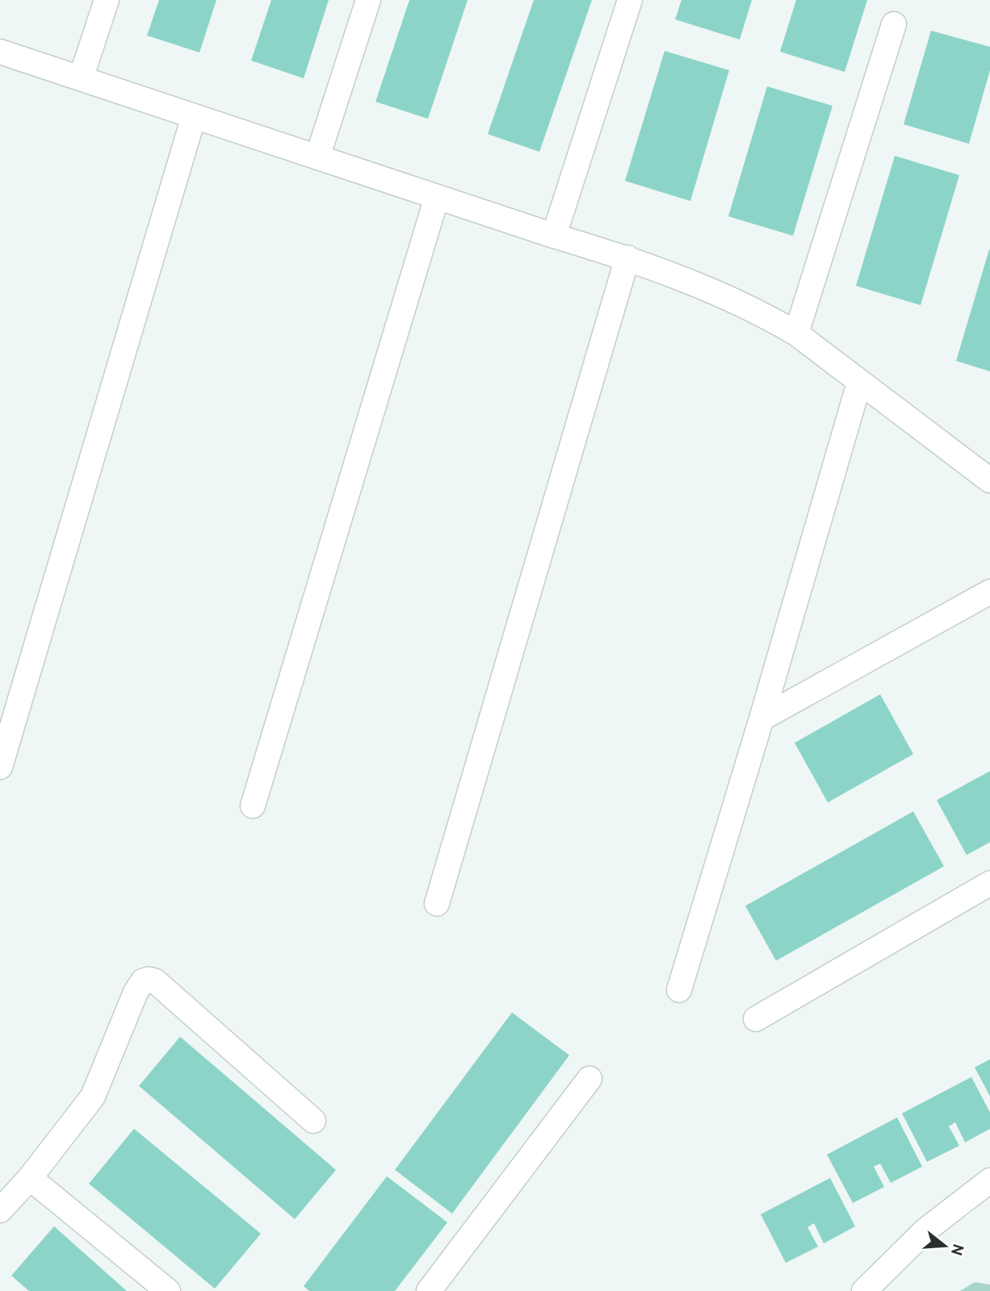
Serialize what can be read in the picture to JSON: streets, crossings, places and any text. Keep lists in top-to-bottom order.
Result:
{
  "north": "right"
}
